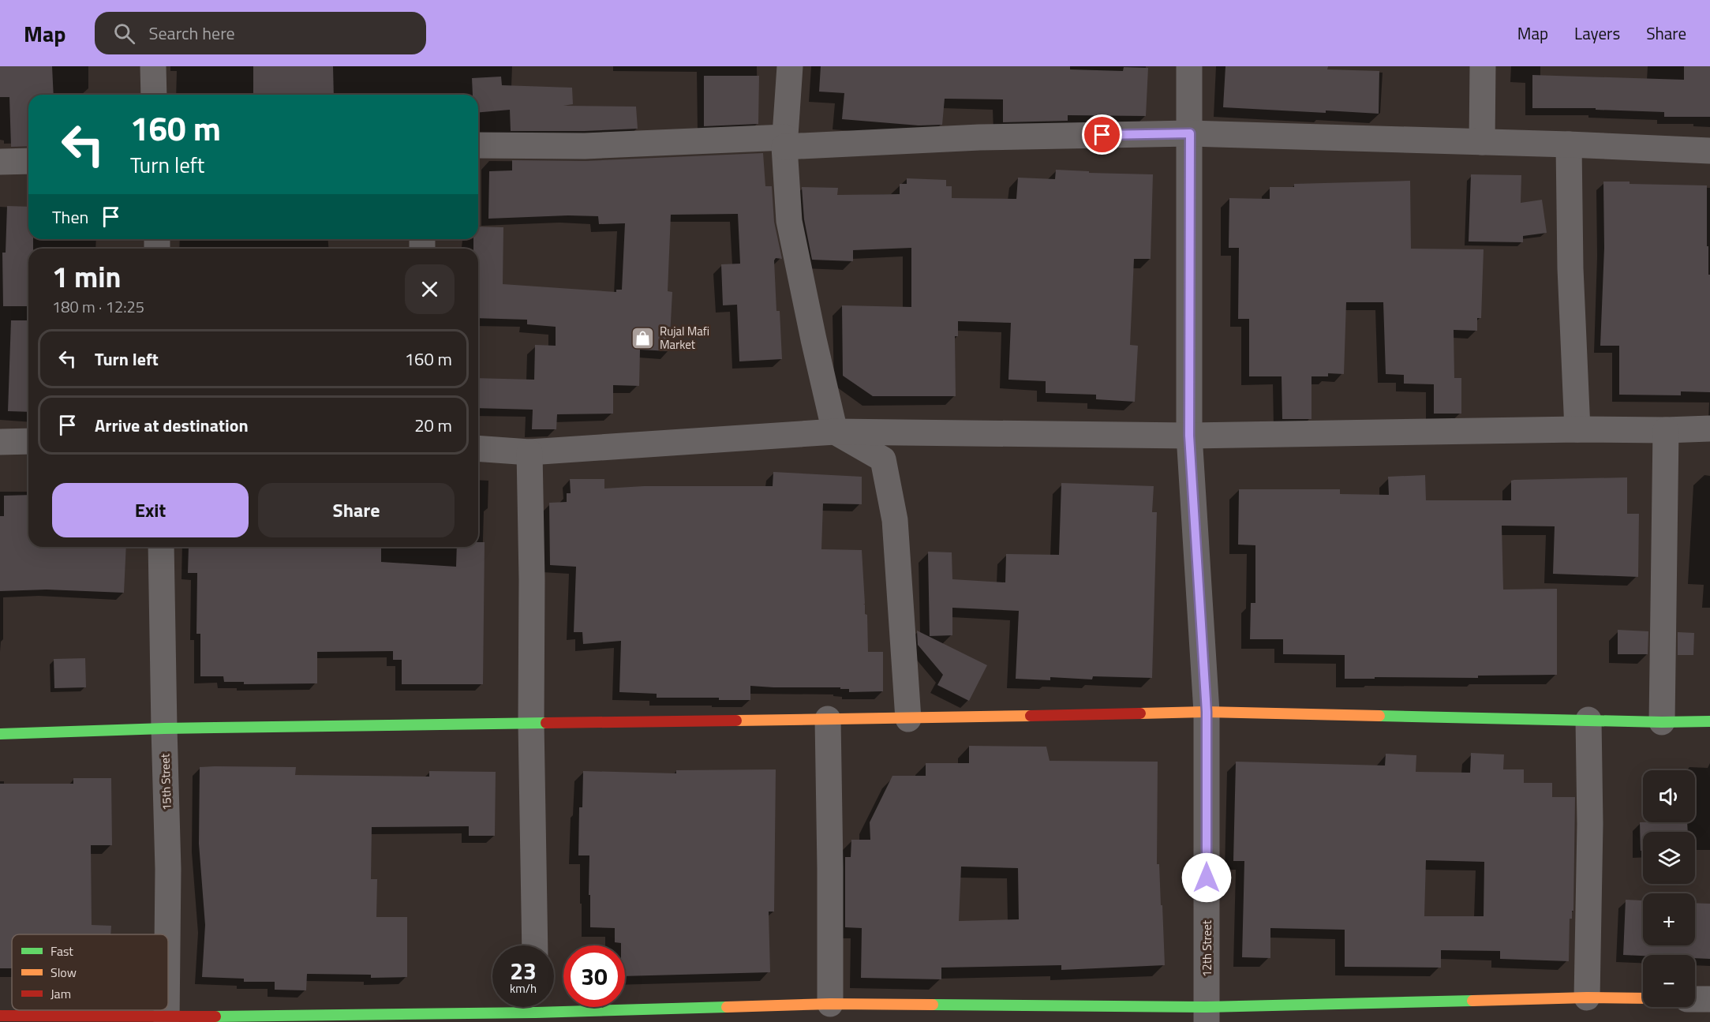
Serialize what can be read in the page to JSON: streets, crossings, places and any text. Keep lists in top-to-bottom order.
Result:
{
  "streets": {
    "street": ["15th Street", "12th Street"]
  },
  "places": {
    "shop": ["Rujal Mafi Market"]
  },
  "legend": ["Fast", "Slow", "Jam"],
  "page": {
    "header": "Map",
    "search": "Search here",
    "nav": ["Map", "Layers", "Share"],
    "turn": ["160 m", "Turn left"],
    "then": "Then",
    "heading": ["1 min", "180 m · 12:25"],
    "list": [
      {
        "name": "Turn left",
        "value": "160 m"
      },
      {
        "name": "Arrive at destination",
        "value": "20 m"
      }
    ],
    "buttons": ["Exit", "Share"],
    "map_buttons": ["+", "−"],
    "speed": "23 km/h",
    "limit": "30"
  }
}
